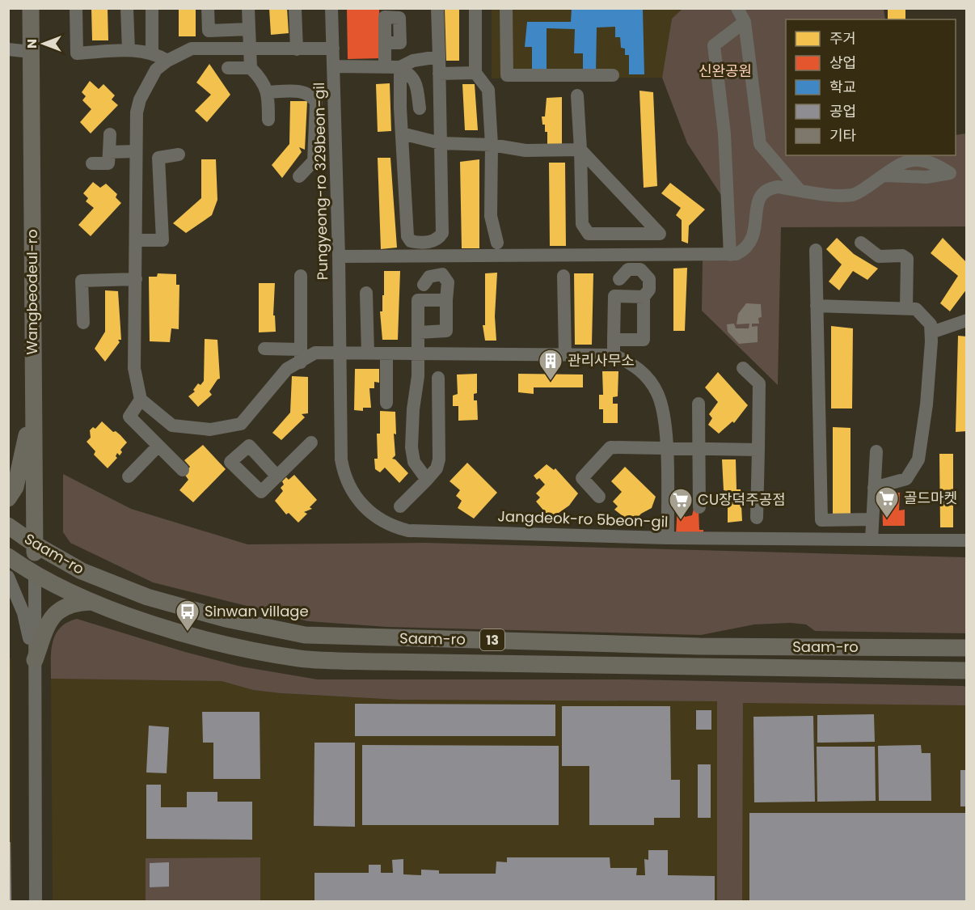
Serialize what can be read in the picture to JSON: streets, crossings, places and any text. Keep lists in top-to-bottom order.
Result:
{
  "streets": {
    "main road": ["Wangbeodeul-ro", "Saam-ro", "13"],
    "street": ["Pungyeong-ro 329beon-gil", "Jangdeok-ro 5beon-gil"]
  },
  "crossings": [
    ["Pungyeong-ro 329beon-gil", "Jangdeok-ro 5beon-gil"],
    ["Wangbeodeul-ro", "Saam-ro"]
  ],
  "parks": ["신완공원"],
  "places": {
    "building": ["관리사무소"],
    "supermarket": ["골드마켓", "CU장덕주공점"],
    "bus stop": ["Sinwan village"]
  },
  "legend": [
    "주거",
    "상업",
    "학교",
    "공업",
    "기타"
  ],
  "north": "left"
}
